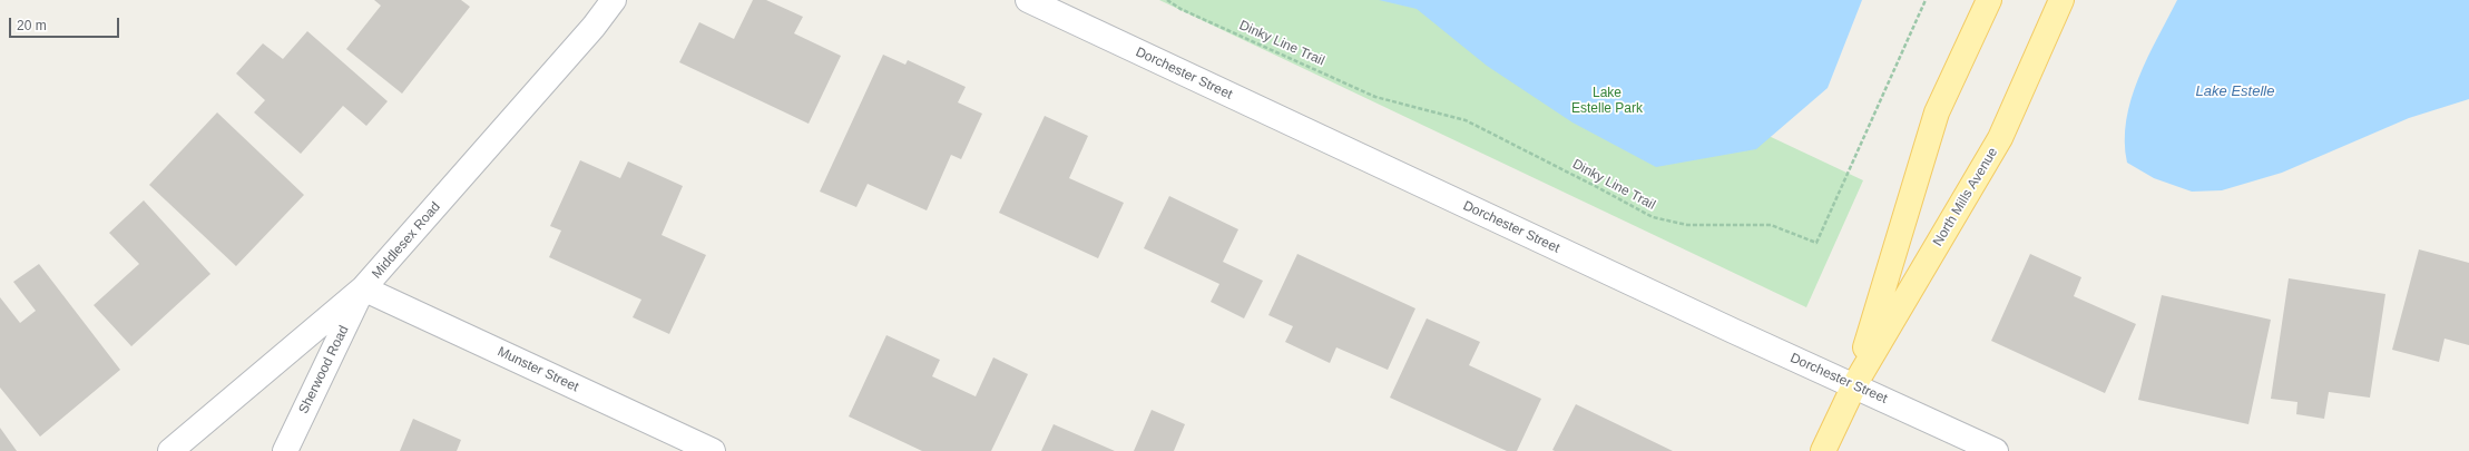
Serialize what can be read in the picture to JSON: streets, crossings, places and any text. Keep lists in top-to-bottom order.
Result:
{
  "streets": {
    "main road": ["North Mills Avenue"],
    "street": [
      "Dorchester Street",
      "Middlesex Road",
      "Sherwood Road",
      "Munster Street"
    ],
    "path": ["Dinky Line Trail"]
  },
  "crossings": [
    ["Dorchester Street", "North Mills Avenue"],
    ["Middlesex Road", "Sherwood Road"],
    ["Middlesex Road", "Munster Street"],
    ["Sherwood Road", "Munster Street"]
  ],
  "water": ["Lake Estelle"],
  "parks": ["Lake Estelle Park"],
  "scale_bar": "20 m"
}
